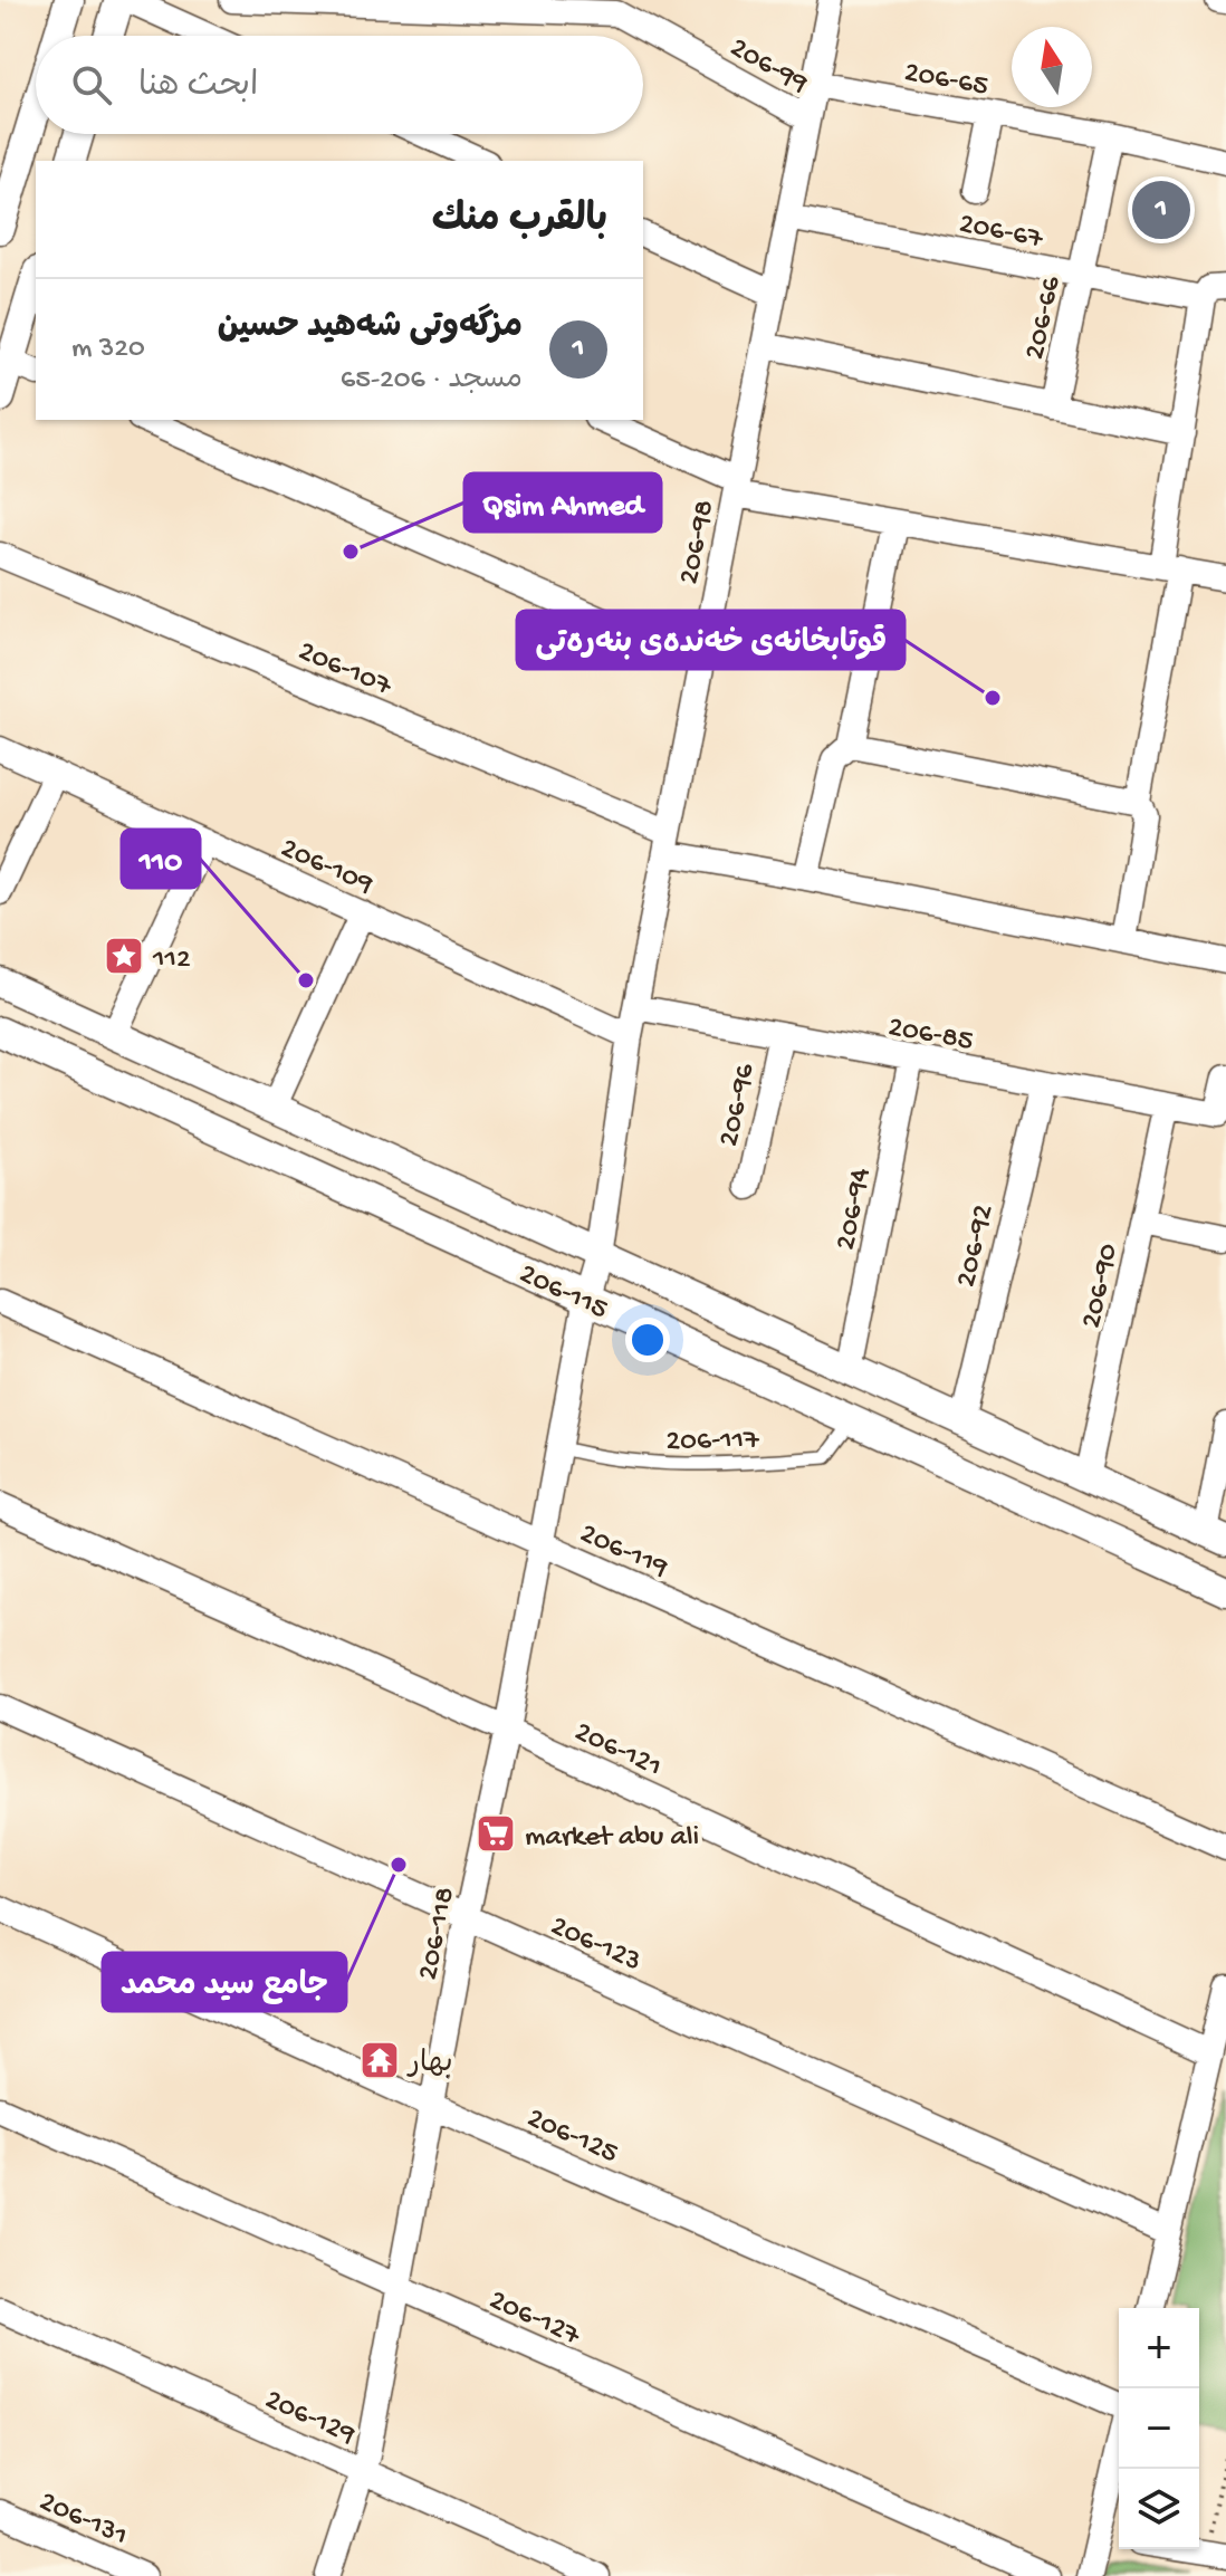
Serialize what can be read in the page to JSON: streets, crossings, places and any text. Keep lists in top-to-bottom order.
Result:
{
  "streets": {
    "street": [
      "206-99",
      "206-65",
      "206-67",
      "206-66",
      "206-98",
      "206-107",
      "206-109",
      "206-85",
      "206-96",
      "206-94",
      "206-92",
      "206-90",
      "206-115",
      "206-119",
      "206-121",
      "206-118",
      "206-123",
      "206-125",
      "206-127",
      "206-129",
      "206-131"
    ],
    "lane": ["206-117"]
  },
  "crossings": [
    ["206-99", "206-98"],
    ["206-65", "206-66"],
    ["206-65", "206-98"],
    ["206-67", "206-66"],
    ["206-67", "206-98"],
    ["206-98", "206-107"],
    ["206-98", "206-109"],
    ["206-98", "206-85"],
    ["206-98", "206-115"],
    ["206-98", "206-118"],
    ["206-85", "206-96"],
    ["206-85", "206-94"],
    ["206-85", "206-92"],
    ["206-85", "206-90"],
    ["206-94", "206-115"],
    ["206-92", "206-115"],
    ["206-90", "206-115"],
    ["206-115", "206-117"],
    ["206-115", "206-118"],
    ["206-117", "206-118"],
    ["206-119", "206-118"],
    ["206-121", "206-118"],
    ["206-118", "206-123"],
    ["206-118", "206-125"],
    ["206-118", "206-127"],
    ["206-118", "206-129"]
  ],
  "places": {
    "other": [
      "Qsim Ahmed",
      "قوتابخانەی خەندەی بنەرەتی",
      "110",
      "جامع سيد محمد"
    ],
    "place": ["112"],
    "supermarket": ["market abu ali"],
    "temple": ["بهار"]
  },
  "north": "top",
  "page": {
    "search": "ابحث هنا",
    "heading": "بالقرب منك",
    "pins": "1",
    "list": [
      {
        "mark": "1",
        "name": "مزگەوتی شەهید حسين",
        "note": "مسجد · 206-65",
        "value": "320 m"
      }
    ],
    "map_buttons": ["+", "−"]
  }
}
